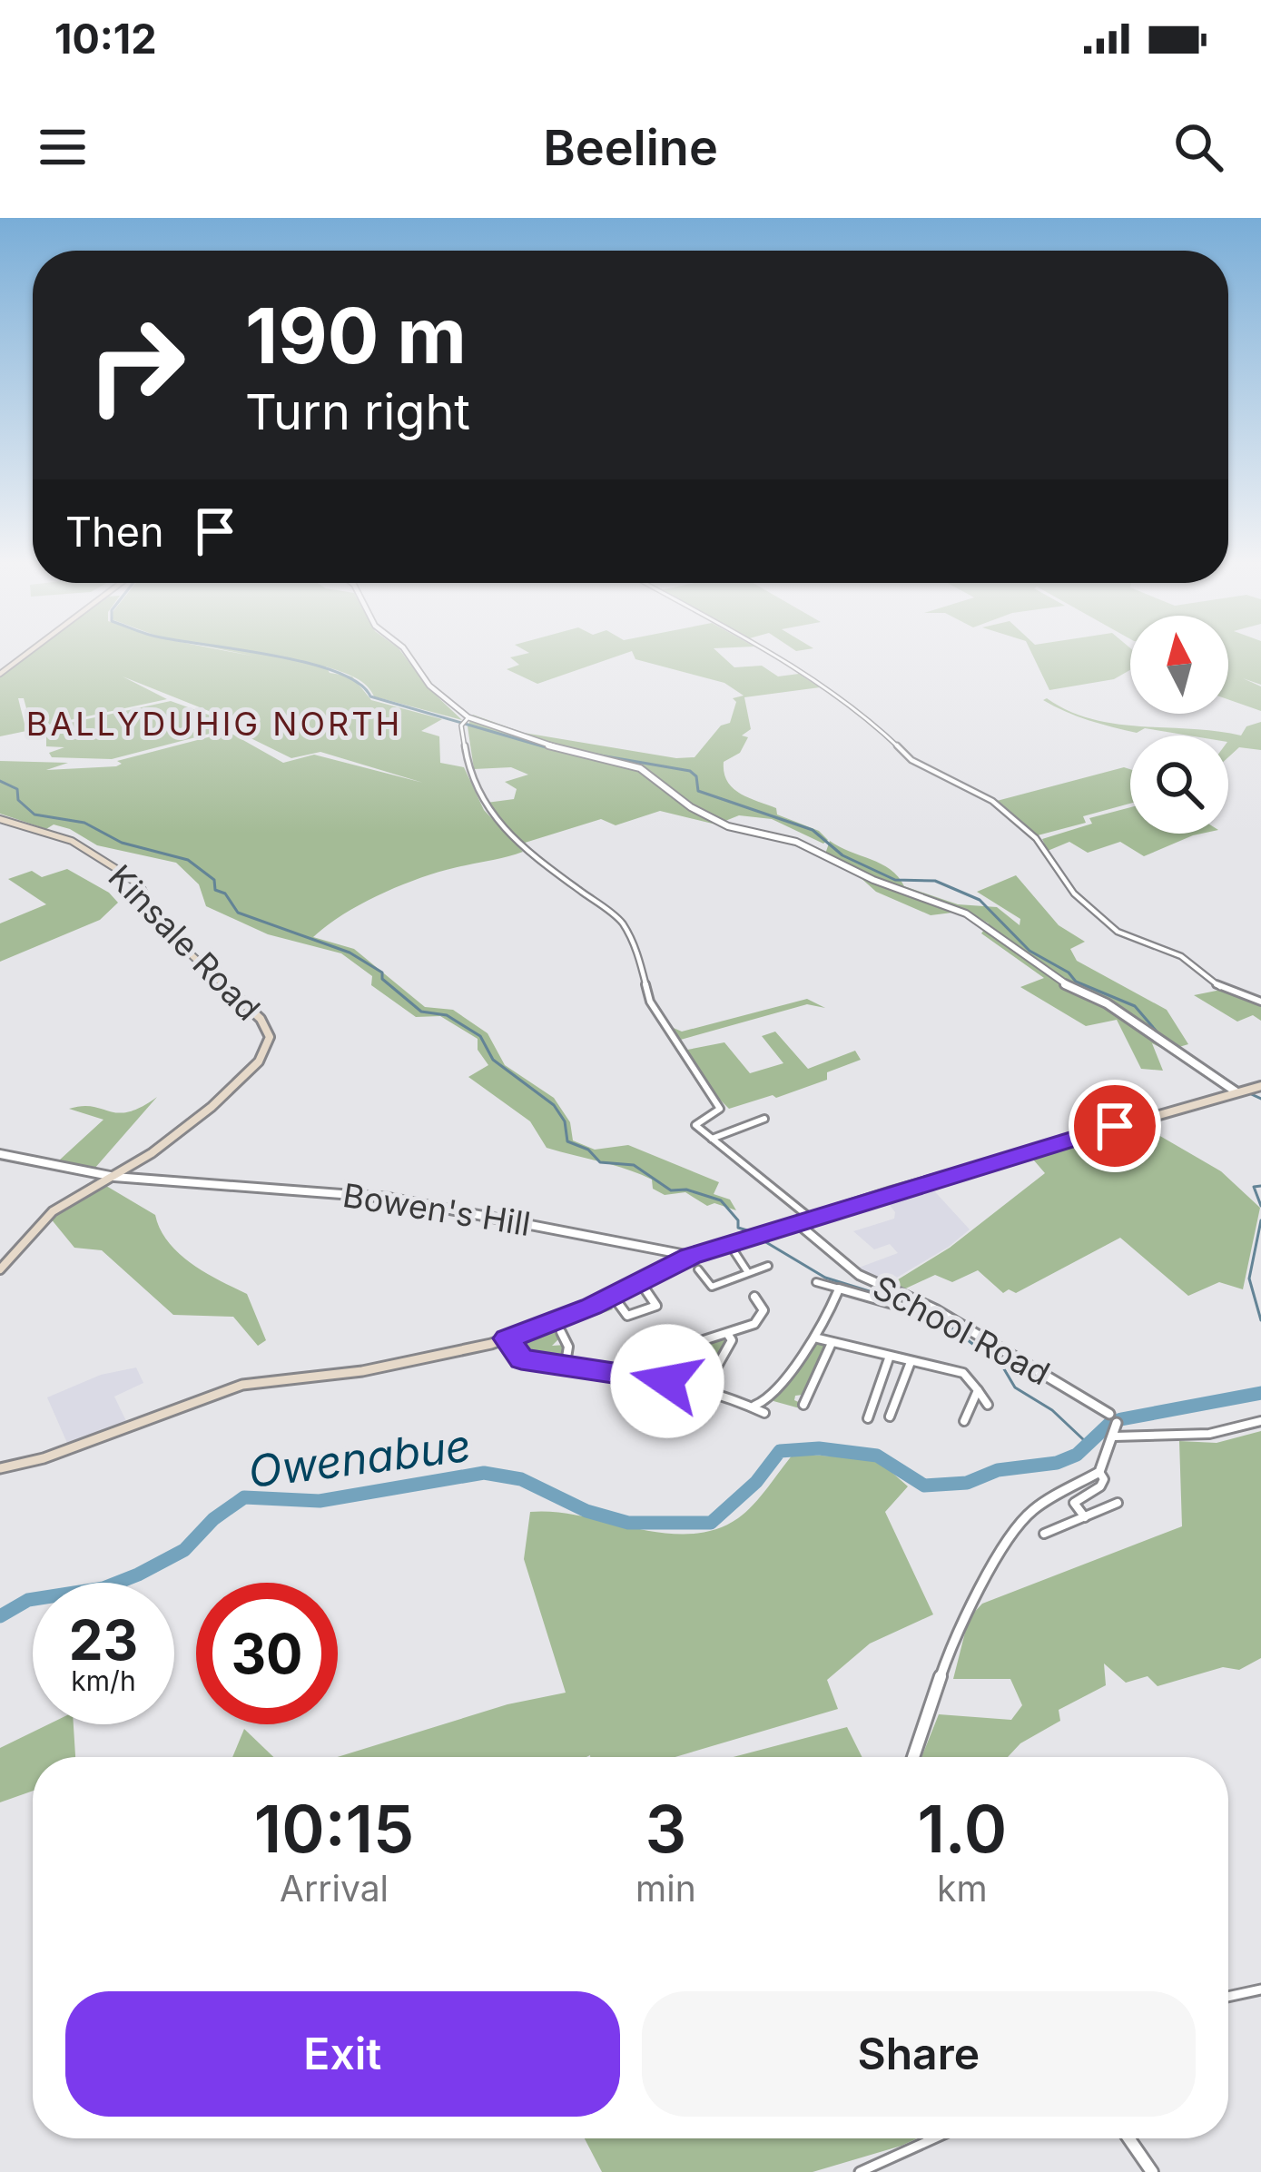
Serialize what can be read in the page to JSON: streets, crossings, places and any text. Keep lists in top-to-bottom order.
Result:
{
  "streets": {
    "main road": ["Kinsale Road"],
    "street": ["Bowen's Hill", "School Road"]
  },
  "crossings": [
    ["Kinsale Road", "Bowen's Hill"]
  ],
  "districts": ["BALLYDUHIG NORTH"],
  "water": ["Owenabue"],
  "north": "top",
  "page": {
    "status": "10:12",
    "header": "Beeline",
    "turn": ["190 m", "Turn right"],
    "then": "Then",
    "speed": "23 km/h",
    "limit": "30",
    "eta": [
      "10:15",
      "Arrival",
      "3",
      "min",
      "1.0",
      "km"
    ],
    "buttons": ["Exit", "Share"]
  }
}
